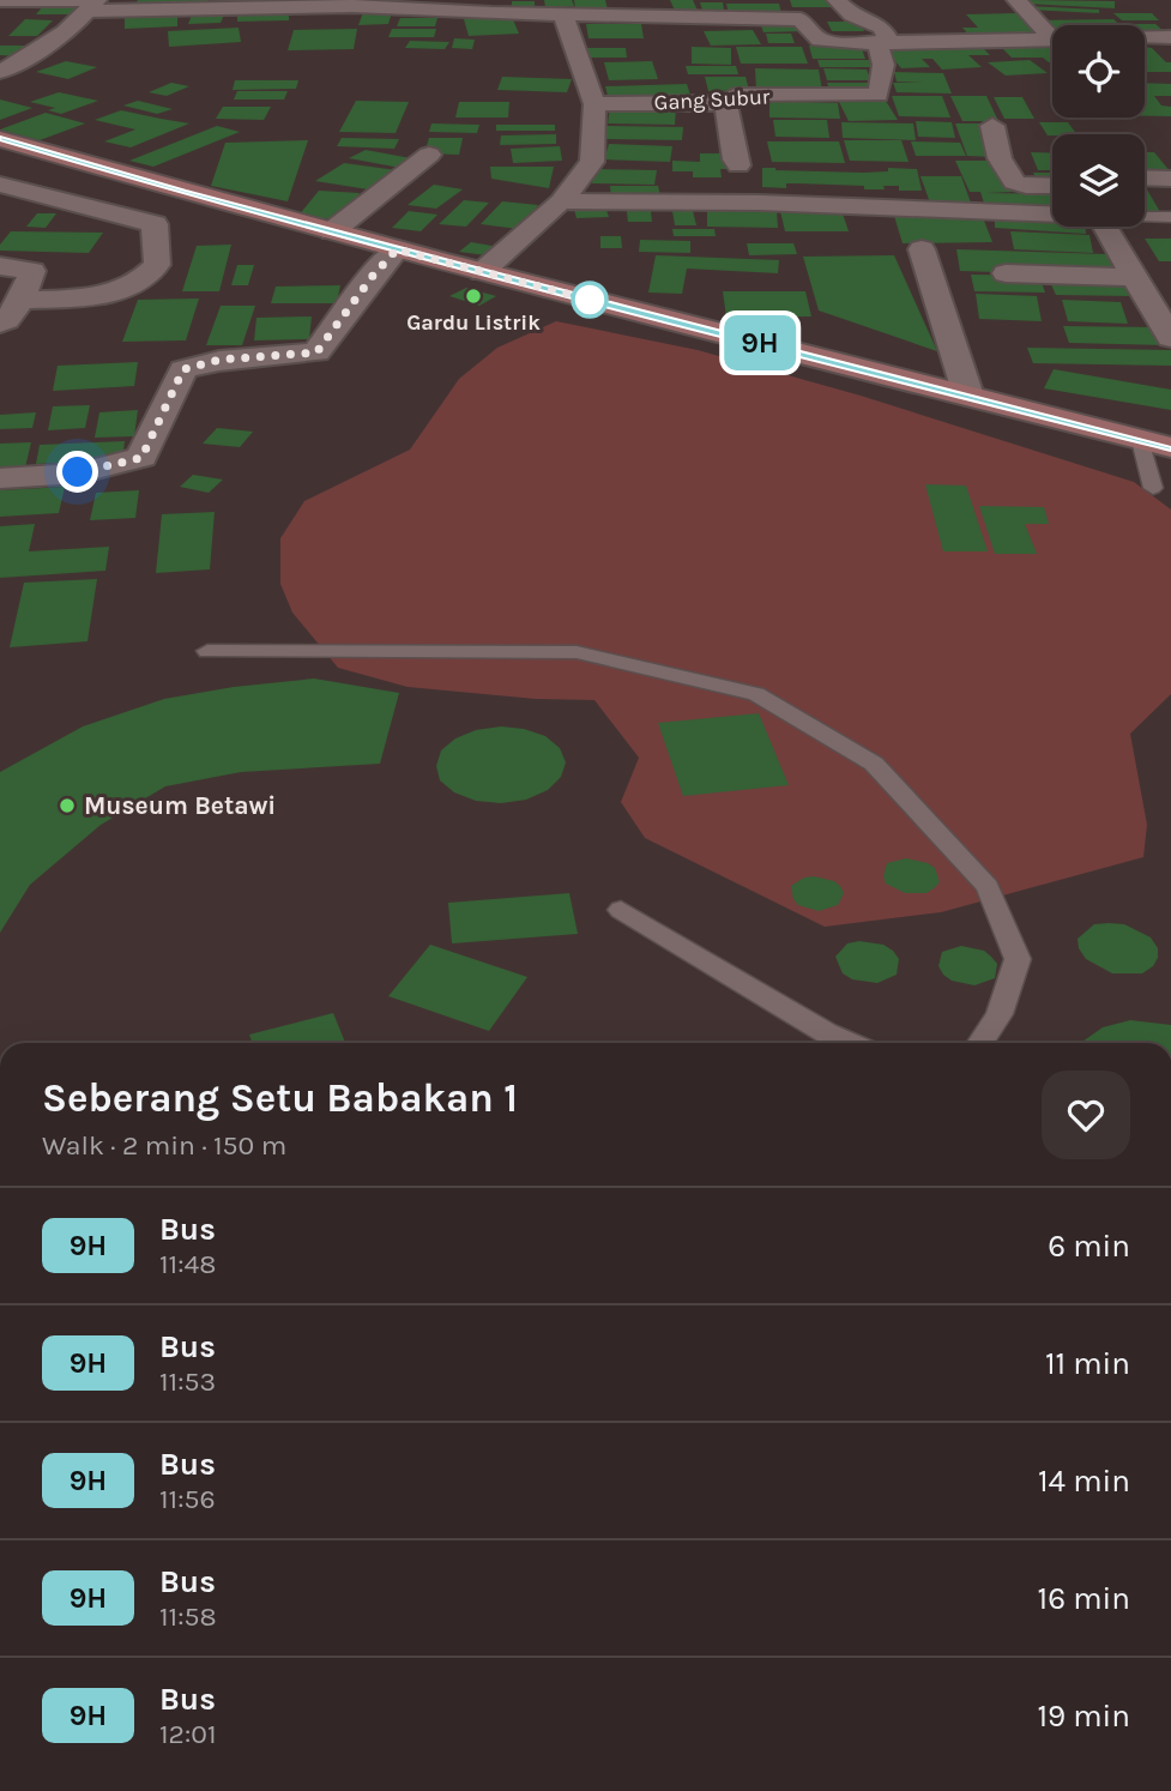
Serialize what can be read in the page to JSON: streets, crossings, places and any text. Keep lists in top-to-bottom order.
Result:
{
  "streets": {
    "street": ["Gang Subur"]
  },
  "places": ["Gardu Listrik", "Museum Betawi"],
  "lines": ["bus line 9H"],
  "page": {
    "on_map": "9H",
    "heading": ["Seberang Setu Babakan 1", "Walk · 2 min · 150 m"],
    "list": [
      {
        "mark": "9H",
        "name": "Bus",
        "note": "11:48",
        "value": "6 min"
      },
      {
        "mark": "9H",
        "name": "Bus",
        "note": "11:53",
        "value": "11 min"
      },
      {
        "mark": "9H",
        "name": "Bus",
        "note": "11:56",
        "value": "14 min"
      },
      {
        "mark": "9H",
        "name": "Bus",
        "note": "11:58",
        "value": "16 min"
      },
      {
        "mark": "9H",
        "name": "Bus",
        "note": "12:01",
        "value": "19 min"
      }
    ]
  }
}
